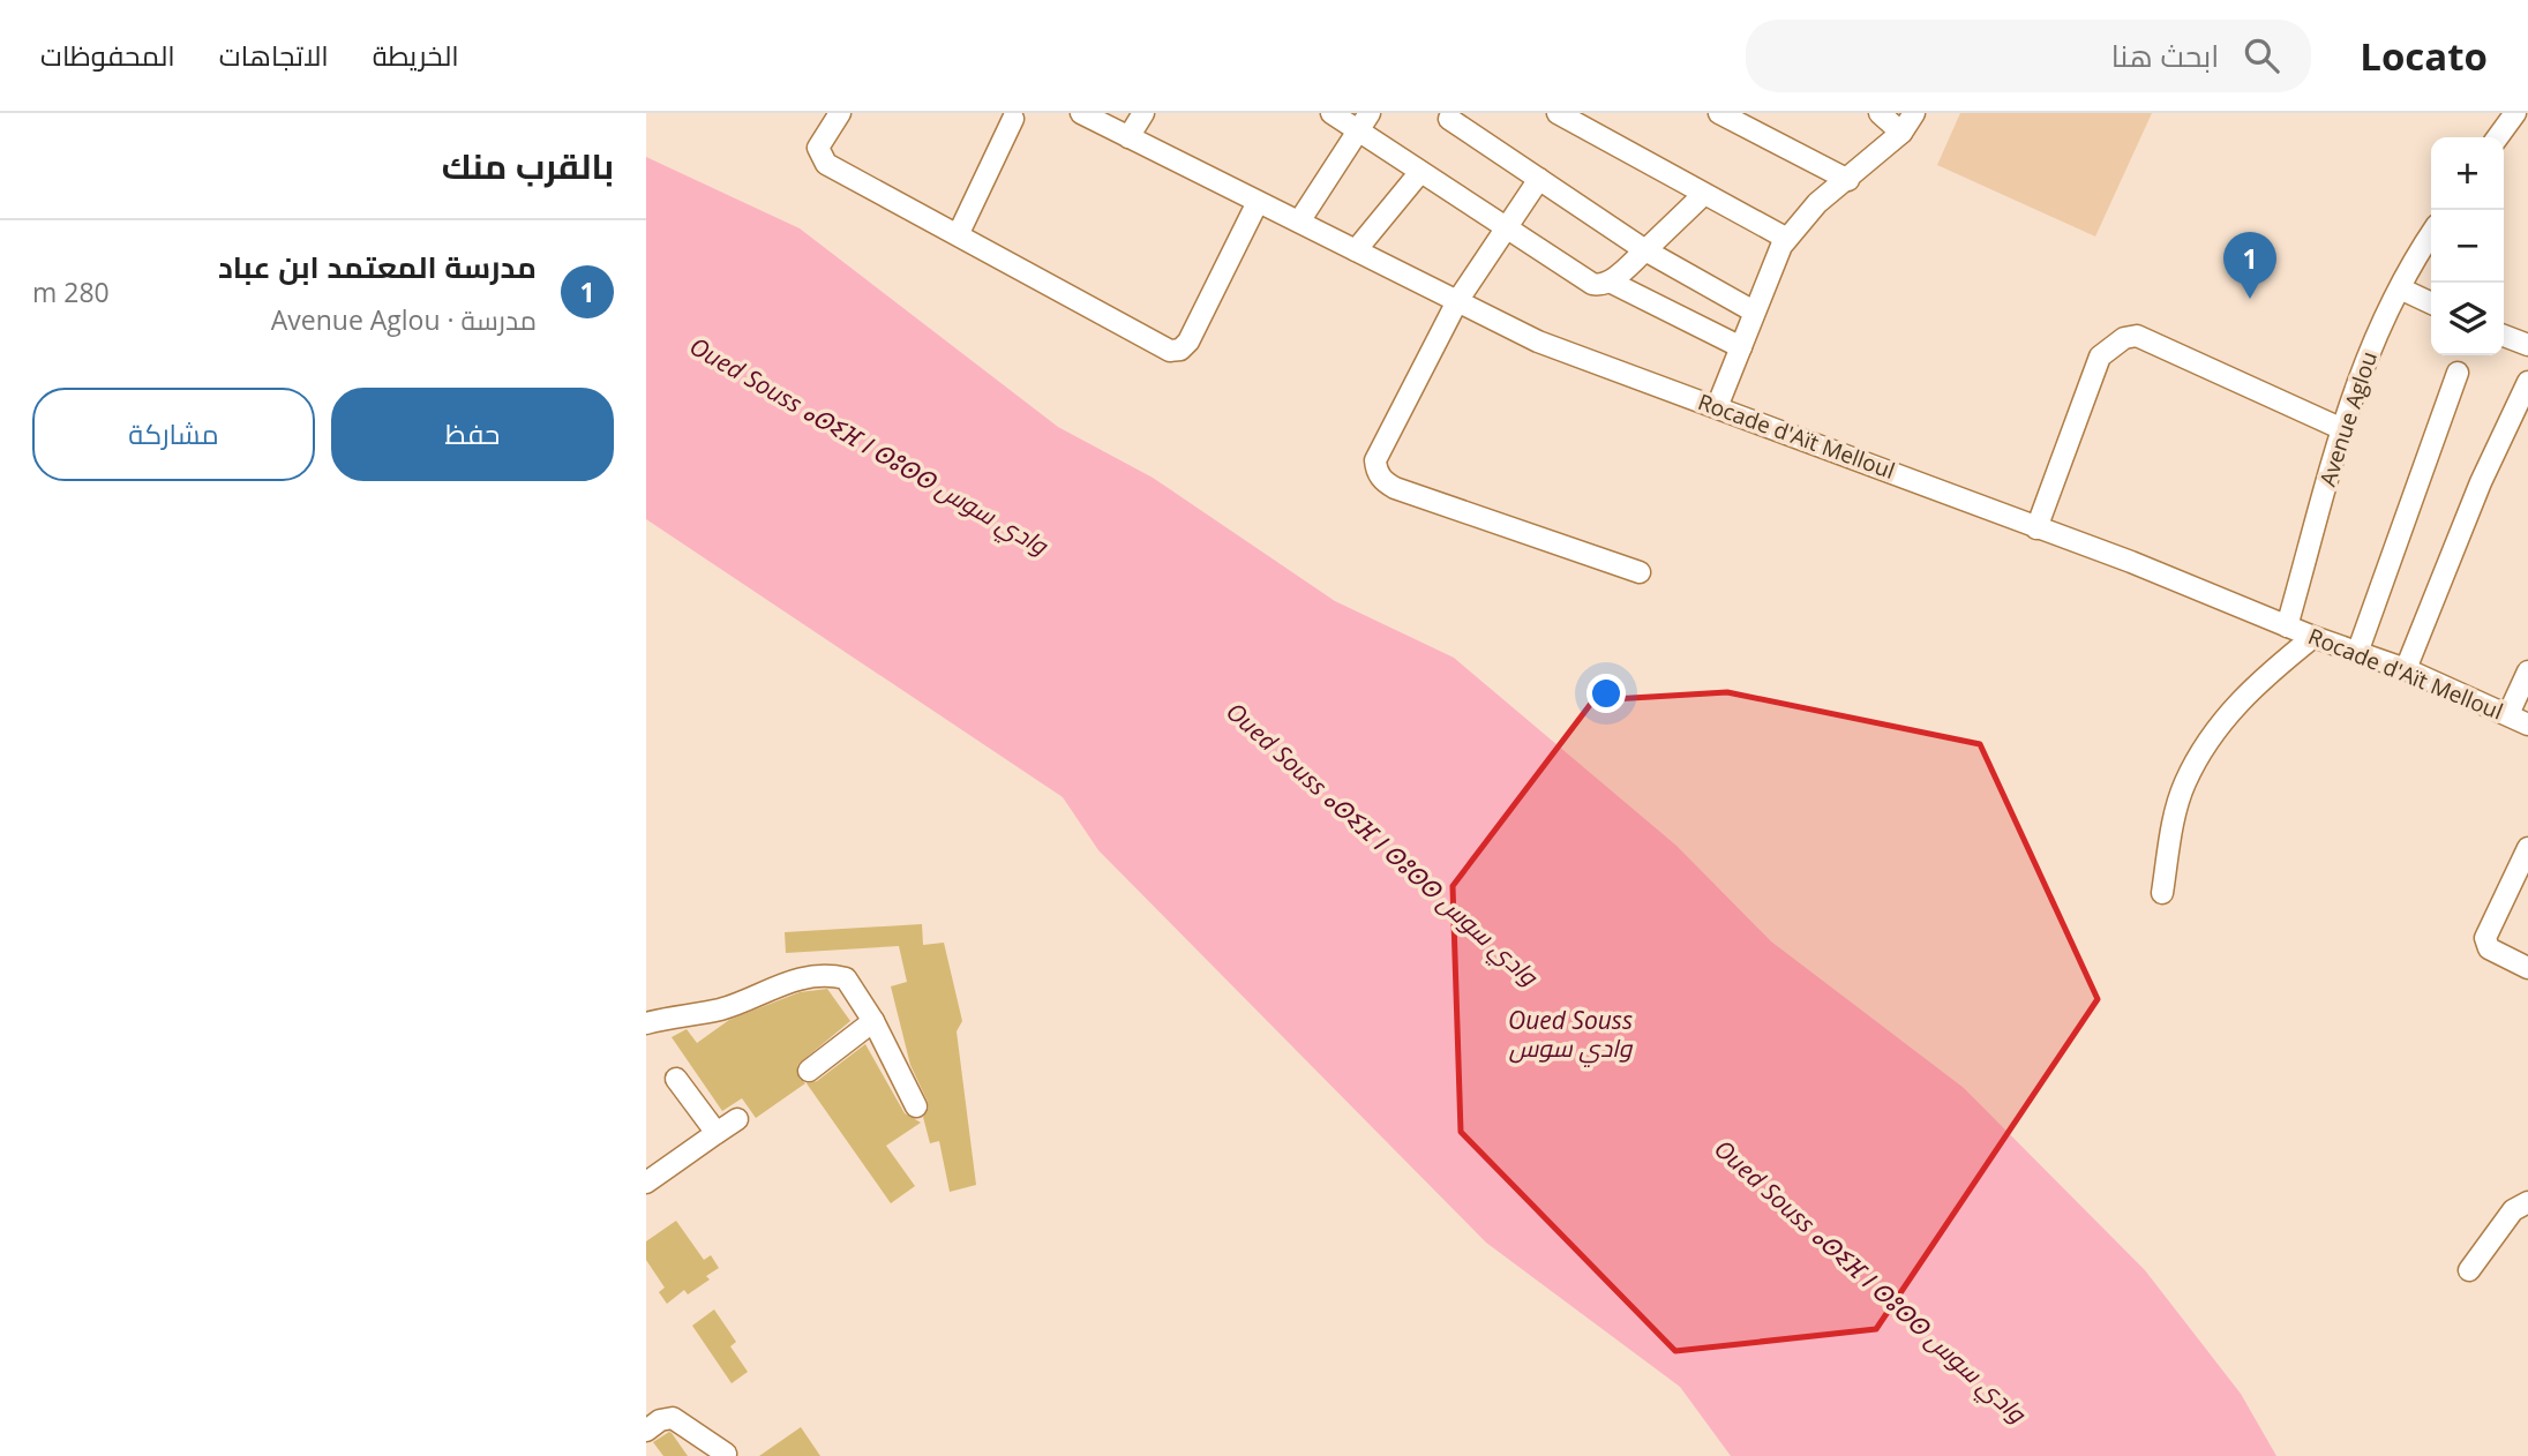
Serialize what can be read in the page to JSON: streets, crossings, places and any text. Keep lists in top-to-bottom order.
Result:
{
  "streets": {
    "street": ["Avenue Aglou", "Rocade d'Aït Melloul"]
  },
  "crossings": [
    ["Avenue Aglou", "Rocade d'Aït Melloul"]
  ],
  "water": ["Oued Souss ⴰⵙⵉⴼ ⵏ ⵙⵓⵙⵙ وادي سوس", "Oued Souss وادي سوس"],
  "page": {
    "header": "Locato",
    "search": "ابحث هنا",
    "nav": ["الخريطة", "الاتجاهات", "المحفوظات"],
    "heading": "بالقرب منك",
    "map_buttons": ["+", "−"],
    "list": [
      {
        "mark": "1",
        "name": "مدرسة المعتمد ابن عباد",
        "note": "مدرسة · Avenue Aglou",
        "value": "280 m"
      }
    ],
    "pins": "1",
    "buttons": ["حفظ", "مشاركة"]
  }
}
